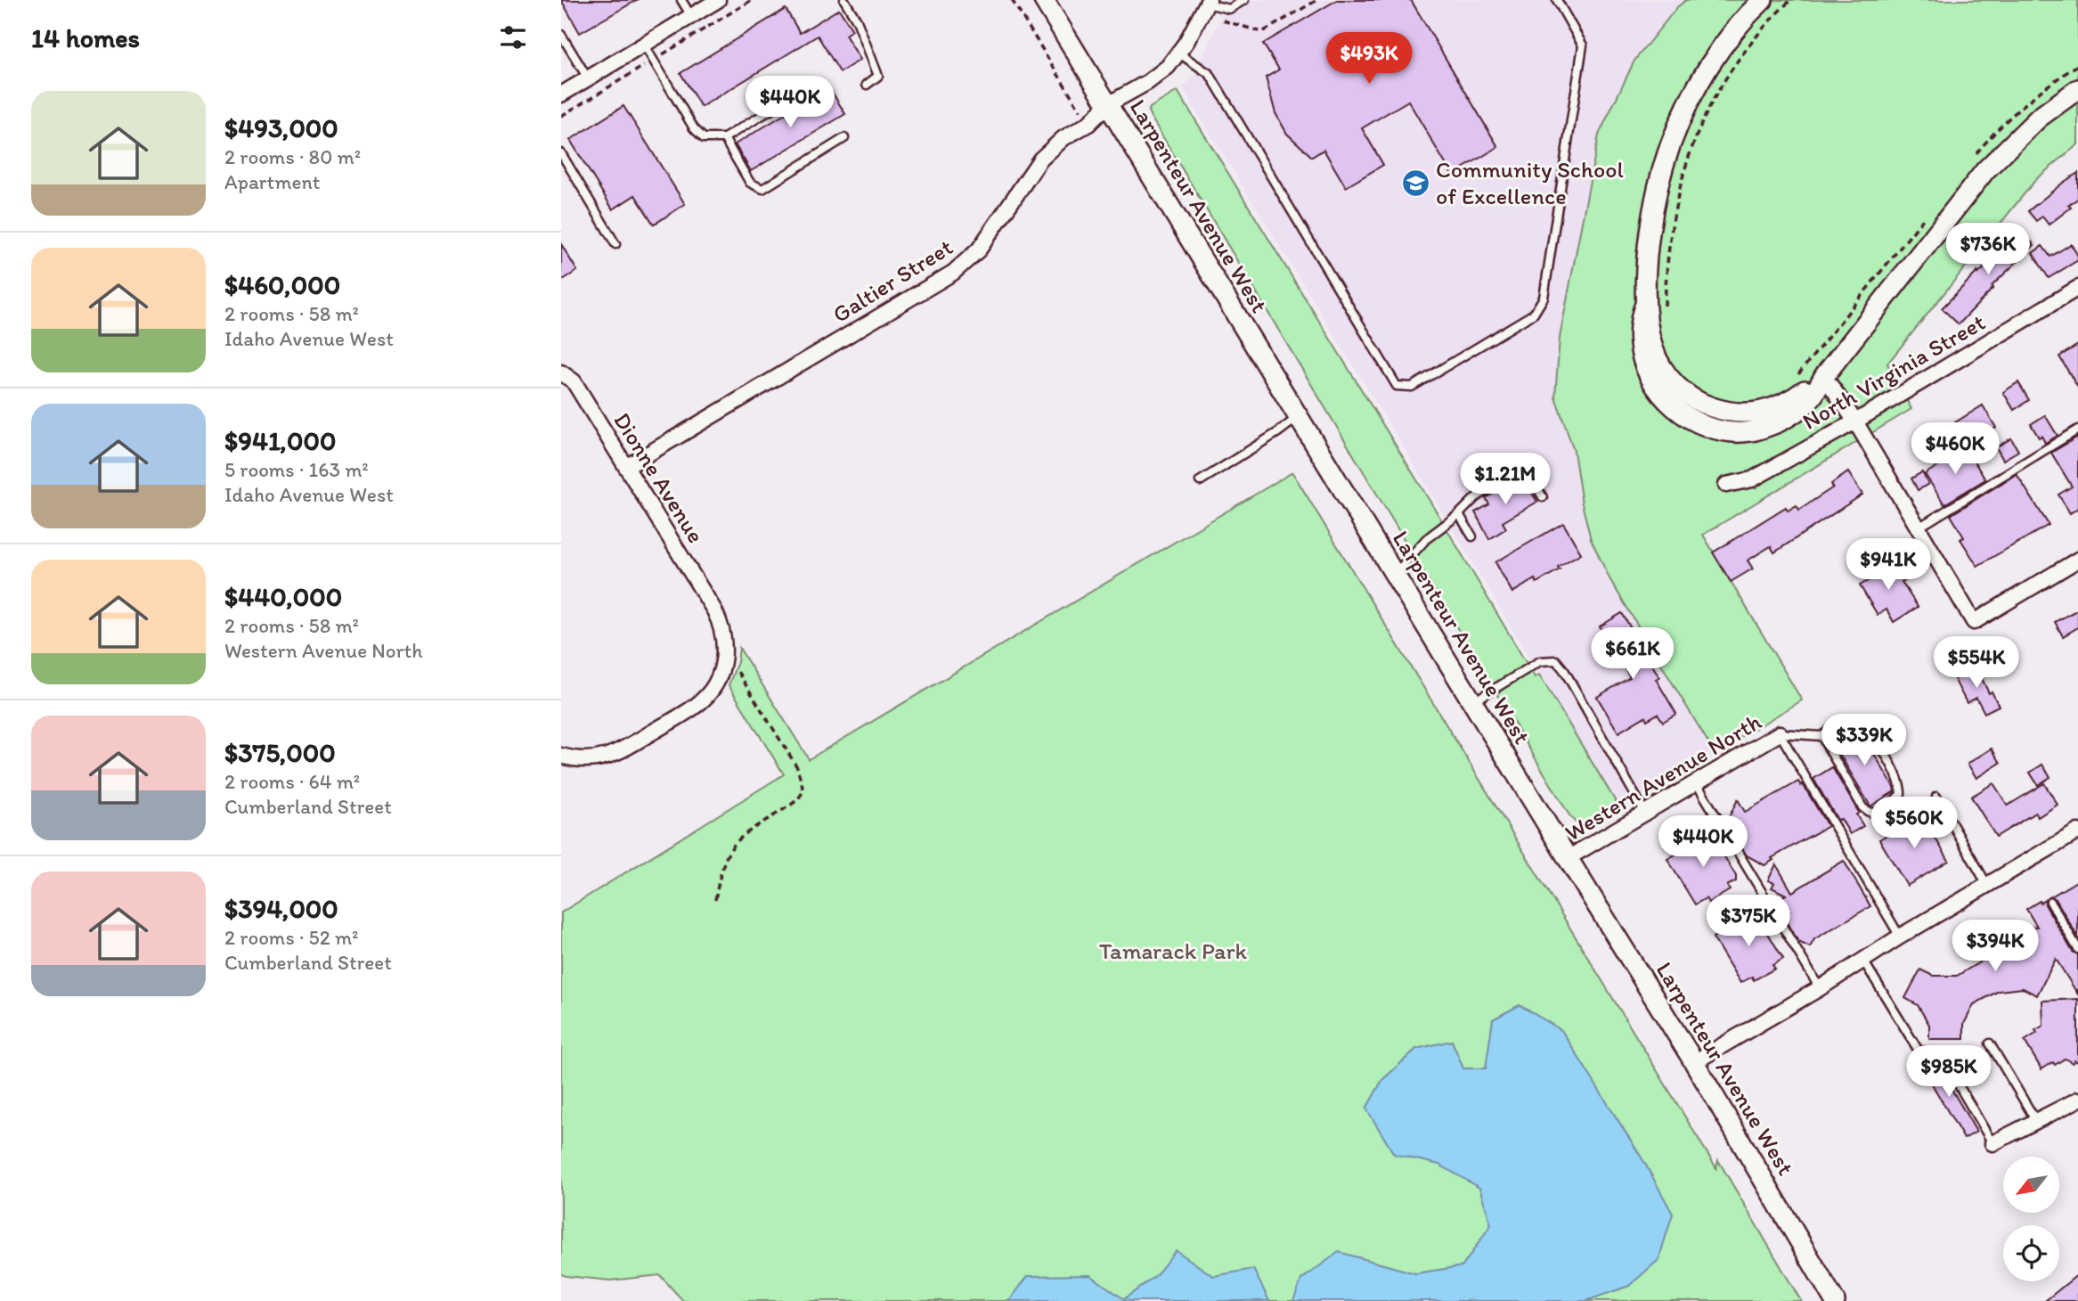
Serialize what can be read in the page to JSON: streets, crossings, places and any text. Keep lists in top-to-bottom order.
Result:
{
  "streets": {
    "main road": ["Larpenteur Avenue West"],
    "street": [
      "Galtier Street",
      "North Virginia Street",
      "Dionne Avenue",
      "Western Avenue North"
    ]
  },
  "crossings": [
    ["Larpenteur Avenue West", "Galtier Street"],
    ["Larpenteur Avenue West", "Western Avenue North"],
    ["Galtier Street", "Dionne Avenue"]
  ],
  "parks": ["Tamarack Park"],
  "places": {
    "school or university": ["Community School of Excellence"]
  },
  "north": "bottom left",
  "page": {
    "heading": "14 homes",
    "price": [
      "$493K",
      "$440K",
      "$736K",
      "$460K",
      "$1.21M",
      "$941K",
      "$661K",
      "$554K",
      "$339K",
      "$560K",
      "$440K",
      "$375K",
      "$394K",
      "$985K"
    ],
    "list": [
      {
        "name": "$493,000",
        "note": "2 rooms · 80 m² · Apartment"
      },
      {
        "name": "$460,000",
        "note": "2 rooms · 58 m² · Idaho Avenue West"
      },
      {
        "name": "$941,000",
        "note": "5 rooms · 163 m² · Idaho Avenue West"
      },
      {
        "name": "$440,000",
        "note": "2 rooms · 58 m² · Western Avenue North"
      },
      {
        "name": "$375,000",
        "note": "2 rooms · 64 m² · Cumberland Street"
      },
      {
        "name": "$394,000",
        "note": "2 rooms · 52 m² · Cumberland Street"
      }
    ]
  }
}
